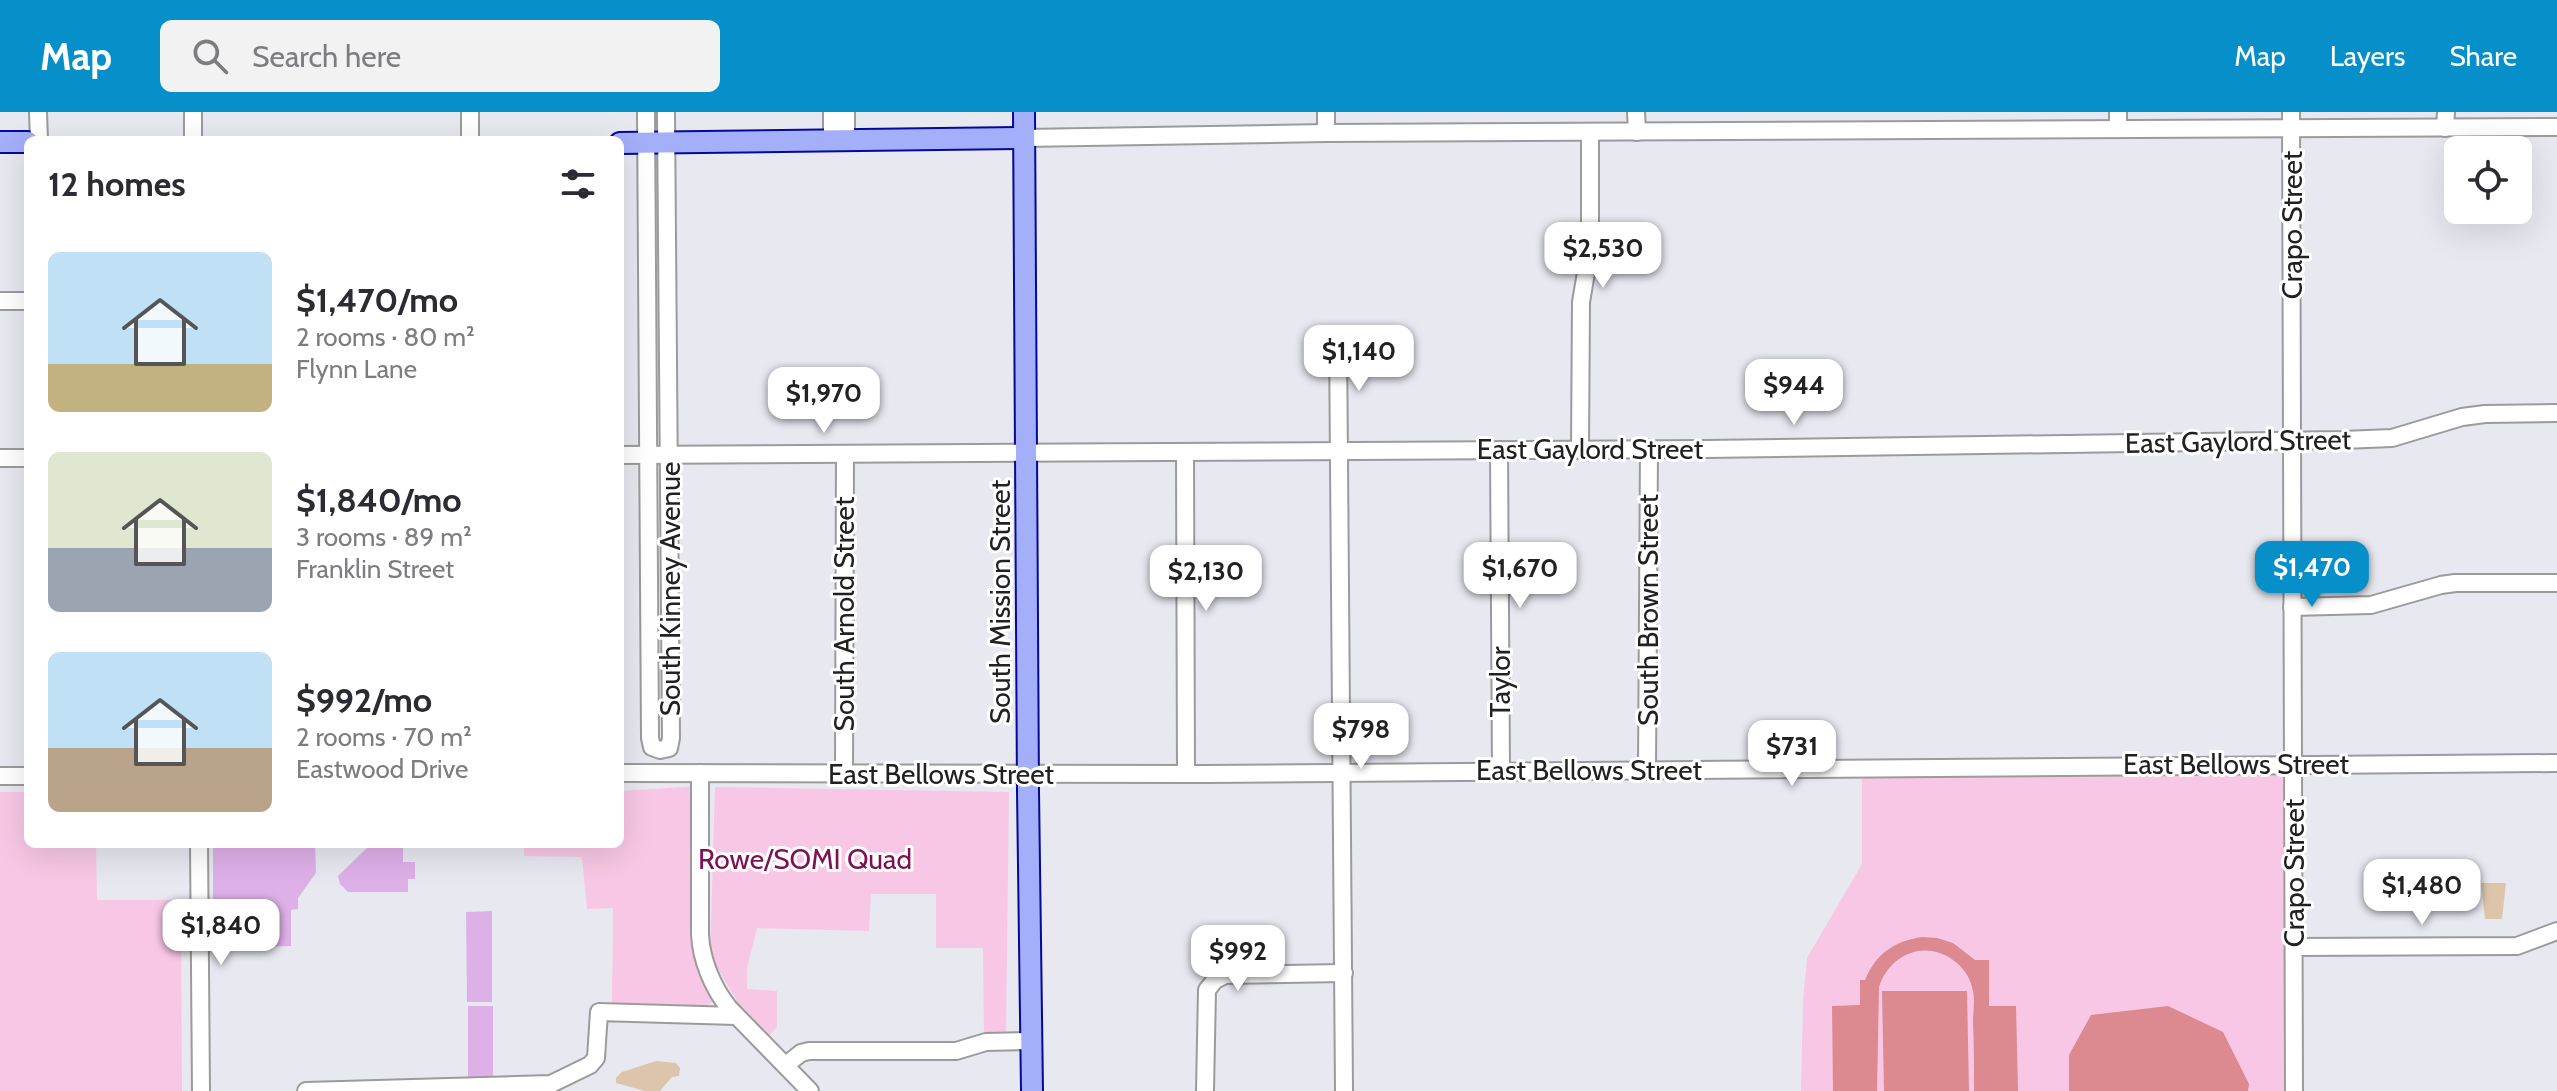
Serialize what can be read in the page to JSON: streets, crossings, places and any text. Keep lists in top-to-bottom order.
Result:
{
  "streets": {
    "main road": ["South Mission Street"],
    "street": [
      "Crapo Street",
      "East Gaylord Street",
      "South Kinney Avenue",
      "South Brown Street",
      "South Arnold Street",
      "Taylor",
      "East Bellows Street"
    ]
  },
  "crossings": [
    ["Crapo Street", "East Gaylord Street"],
    ["Crapo Street", "East Bellows Street"],
    ["East Gaylord Street", "South Kinney Avenue"],
    ["East Gaylord Street", "South Mission Street"],
    ["East Gaylord Street", "South Brown Street"],
    ["East Gaylord Street", "South Arnold Street"],
    ["East Gaylord Street", "Taylor"],
    ["South Mission Street", "East Bellows Street"],
    ["South Brown Street", "East Bellows Street"],
    ["South Arnold Street", "East Bellows Street"],
    ["Taylor", "East Bellows Street"]
  ],
  "parks": ["Rowe/SOMI Quad"],
  "page": {
    "header": "Map",
    "search": "Search here",
    "nav": ["Map", "Layers", "Share"],
    "heading": "12 homes",
    "price": [
      "$2,530",
      "$1,140",
      "$944",
      "$1,970",
      "$1,470",
      "$1,670",
      "$2,130",
      "$798",
      "$731",
      "$1,480",
      "$1,840",
      "$992"
    ],
    "list": [
      {
        "name": "$1,470/mo",
        "note": "2 rooms · 80 m² · Flynn Lane"
      },
      {
        "name": "$1,840/mo",
        "note": "3 rooms · 89 m² · Franklin Street"
      },
      {
        "name": "$992/mo",
        "note": "2 rooms · 70 m² · Eastwood Drive"
      }
    ]
  }
}
